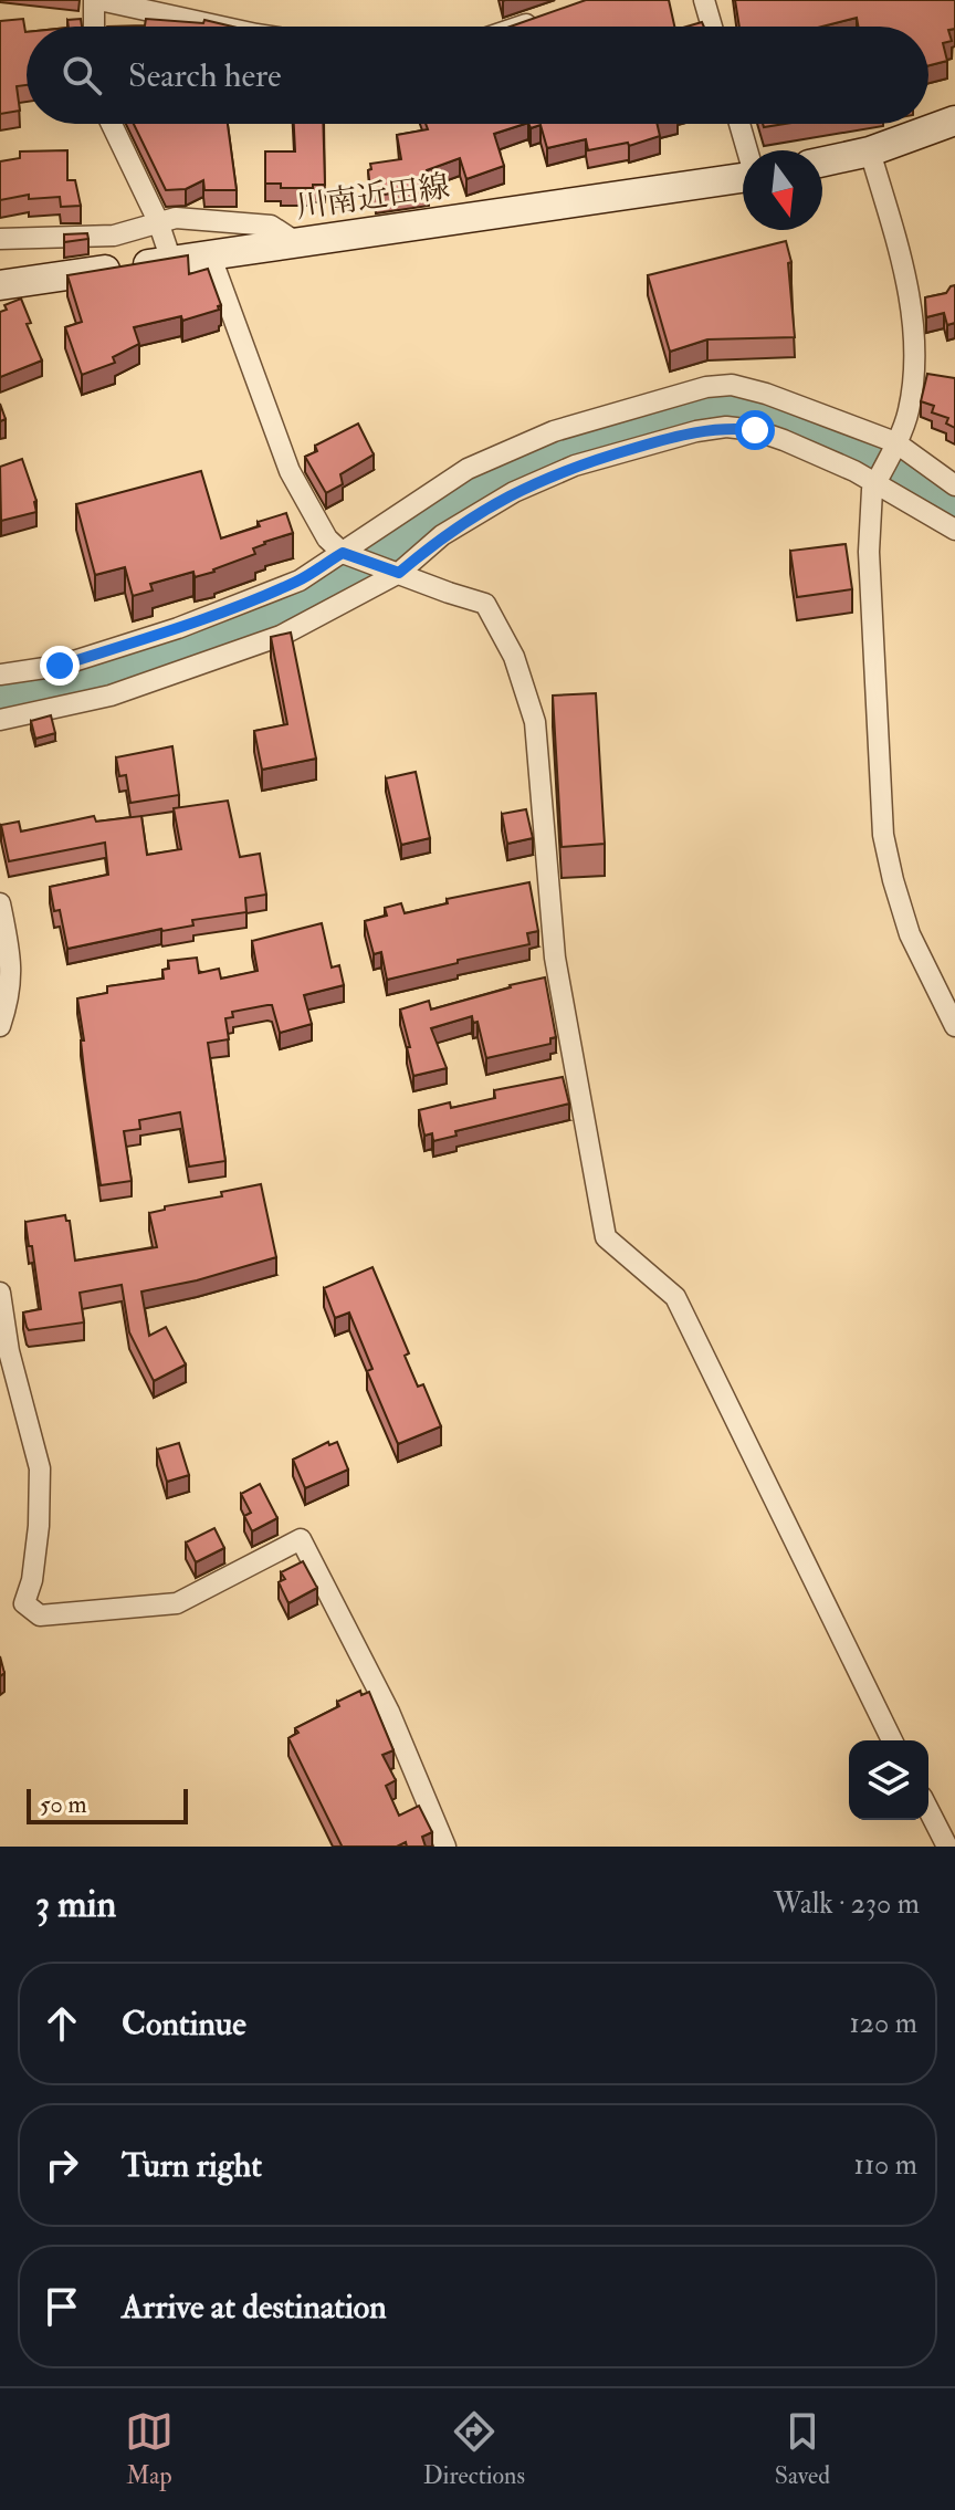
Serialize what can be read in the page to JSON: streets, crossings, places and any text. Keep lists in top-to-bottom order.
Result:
{
  "streets": {
    "main road": ["川南近田線"]
  },
  "scale_bar": "50 m",
  "north": "bottom",
  "page": {
    "search": "Search here",
    "scale": "50 m",
    "heading": ["3 min", "Walk · 230 m"],
    "list": [
      ["Continue", "120 m"],
      ["Turn right", "110 m"],
      "Arrive at destination"
    ],
    "nav": ["Map", "Directions", "Saved"]
  }
}
